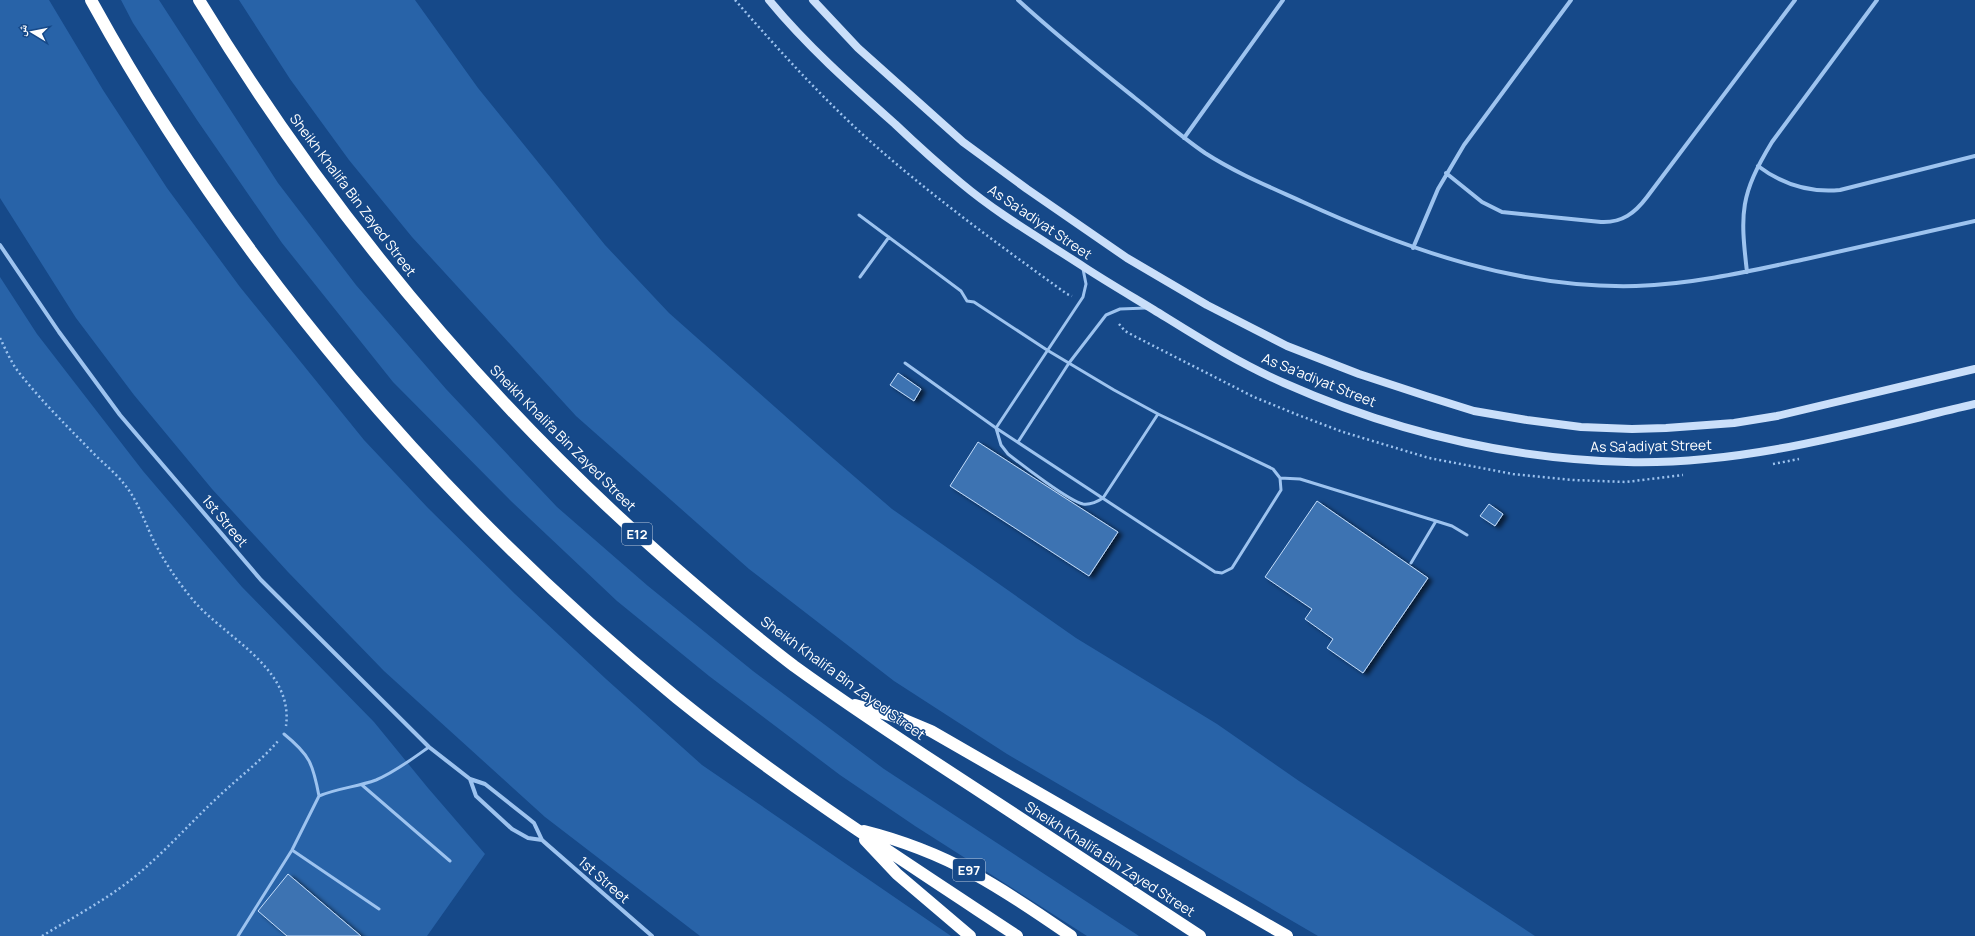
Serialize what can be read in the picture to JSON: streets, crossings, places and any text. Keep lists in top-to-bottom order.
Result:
{
  "streets": {
    "highway": ["Sheikh Khalifa Bin Zayed Street", "E12", "E97"],
    "street": ["As Sa'adiyat Street", "1st Street"]
  },
  "north": "left"
}
